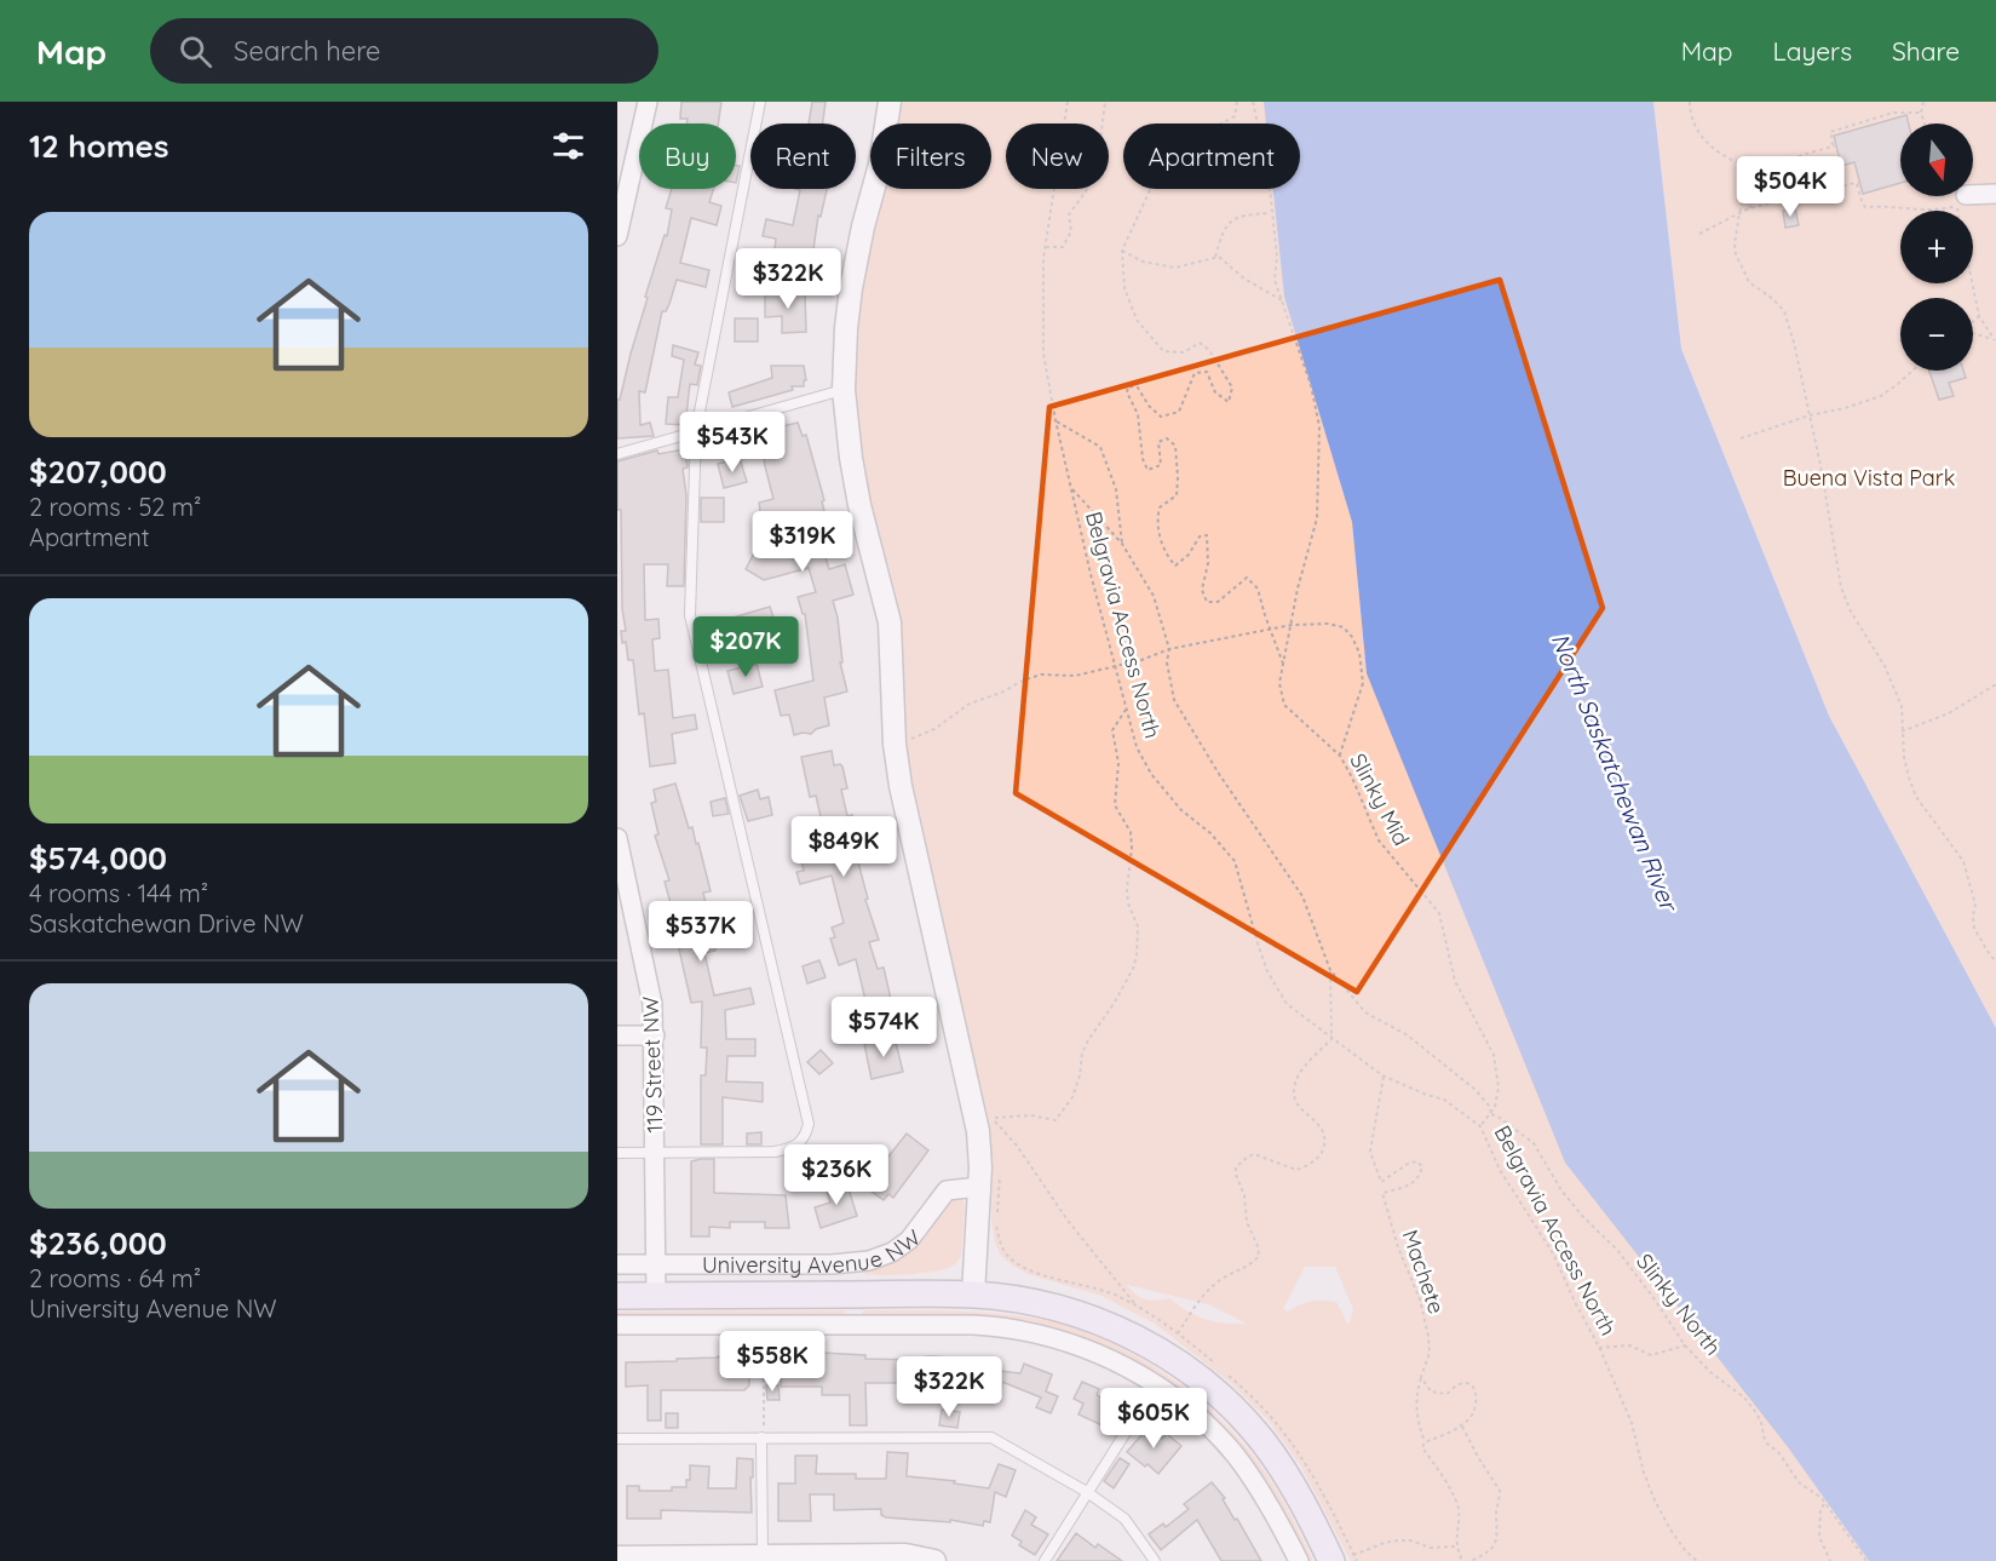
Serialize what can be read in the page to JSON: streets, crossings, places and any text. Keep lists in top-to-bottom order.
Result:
{
  "streets": {
    "main road": ["University Avenue NW"],
    "street": ["119 Street NW"],
    "path": [
      "Belgravia Access North",
      "Slinky Mid",
      "Machete",
      "Slinky North"
    ]
  },
  "crossings": [
    ["Slinky Mid", "Slinky North"],
    ["119 Street NW", "University Avenue NW"]
  ],
  "water": ["North Saskatchewan River"],
  "parks": ["Buena Vista Park"],
  "north": "bottom",
  "page": {
    "header": "Map",
    "search": "Search here",
    "nav": ["Map", "Layers", "Share"],
    "heading": "12 homes",
    "map_buttons": ["+", "−"],
    "chip": [
      "Buy",
      "Rent",
      "Filters",
      "New",
      "Apartment"
    ],
    "price": [
      "$504K",
      "$322K",
      "$543K",
      "$319K",
      "$207K",
      "$849K",
      "$537K",
      "$574K",
      "$236K",
      "$558K",
      "$322K",
      "$605K"
    ],
    "list": [
      {
        "name": "$207,000",
        "note": "2 rooms · 52 m² · Apartment"
      },
      {
        "name": "$574,000",
        "note": "4 rooms · 144 m² · Saskatchewan Drive NW"
      },
      {
        "name": "$236,000",
        "note": "2 rooms · 64 m² · University Avenue NW"
      }
    ]
  }
}
